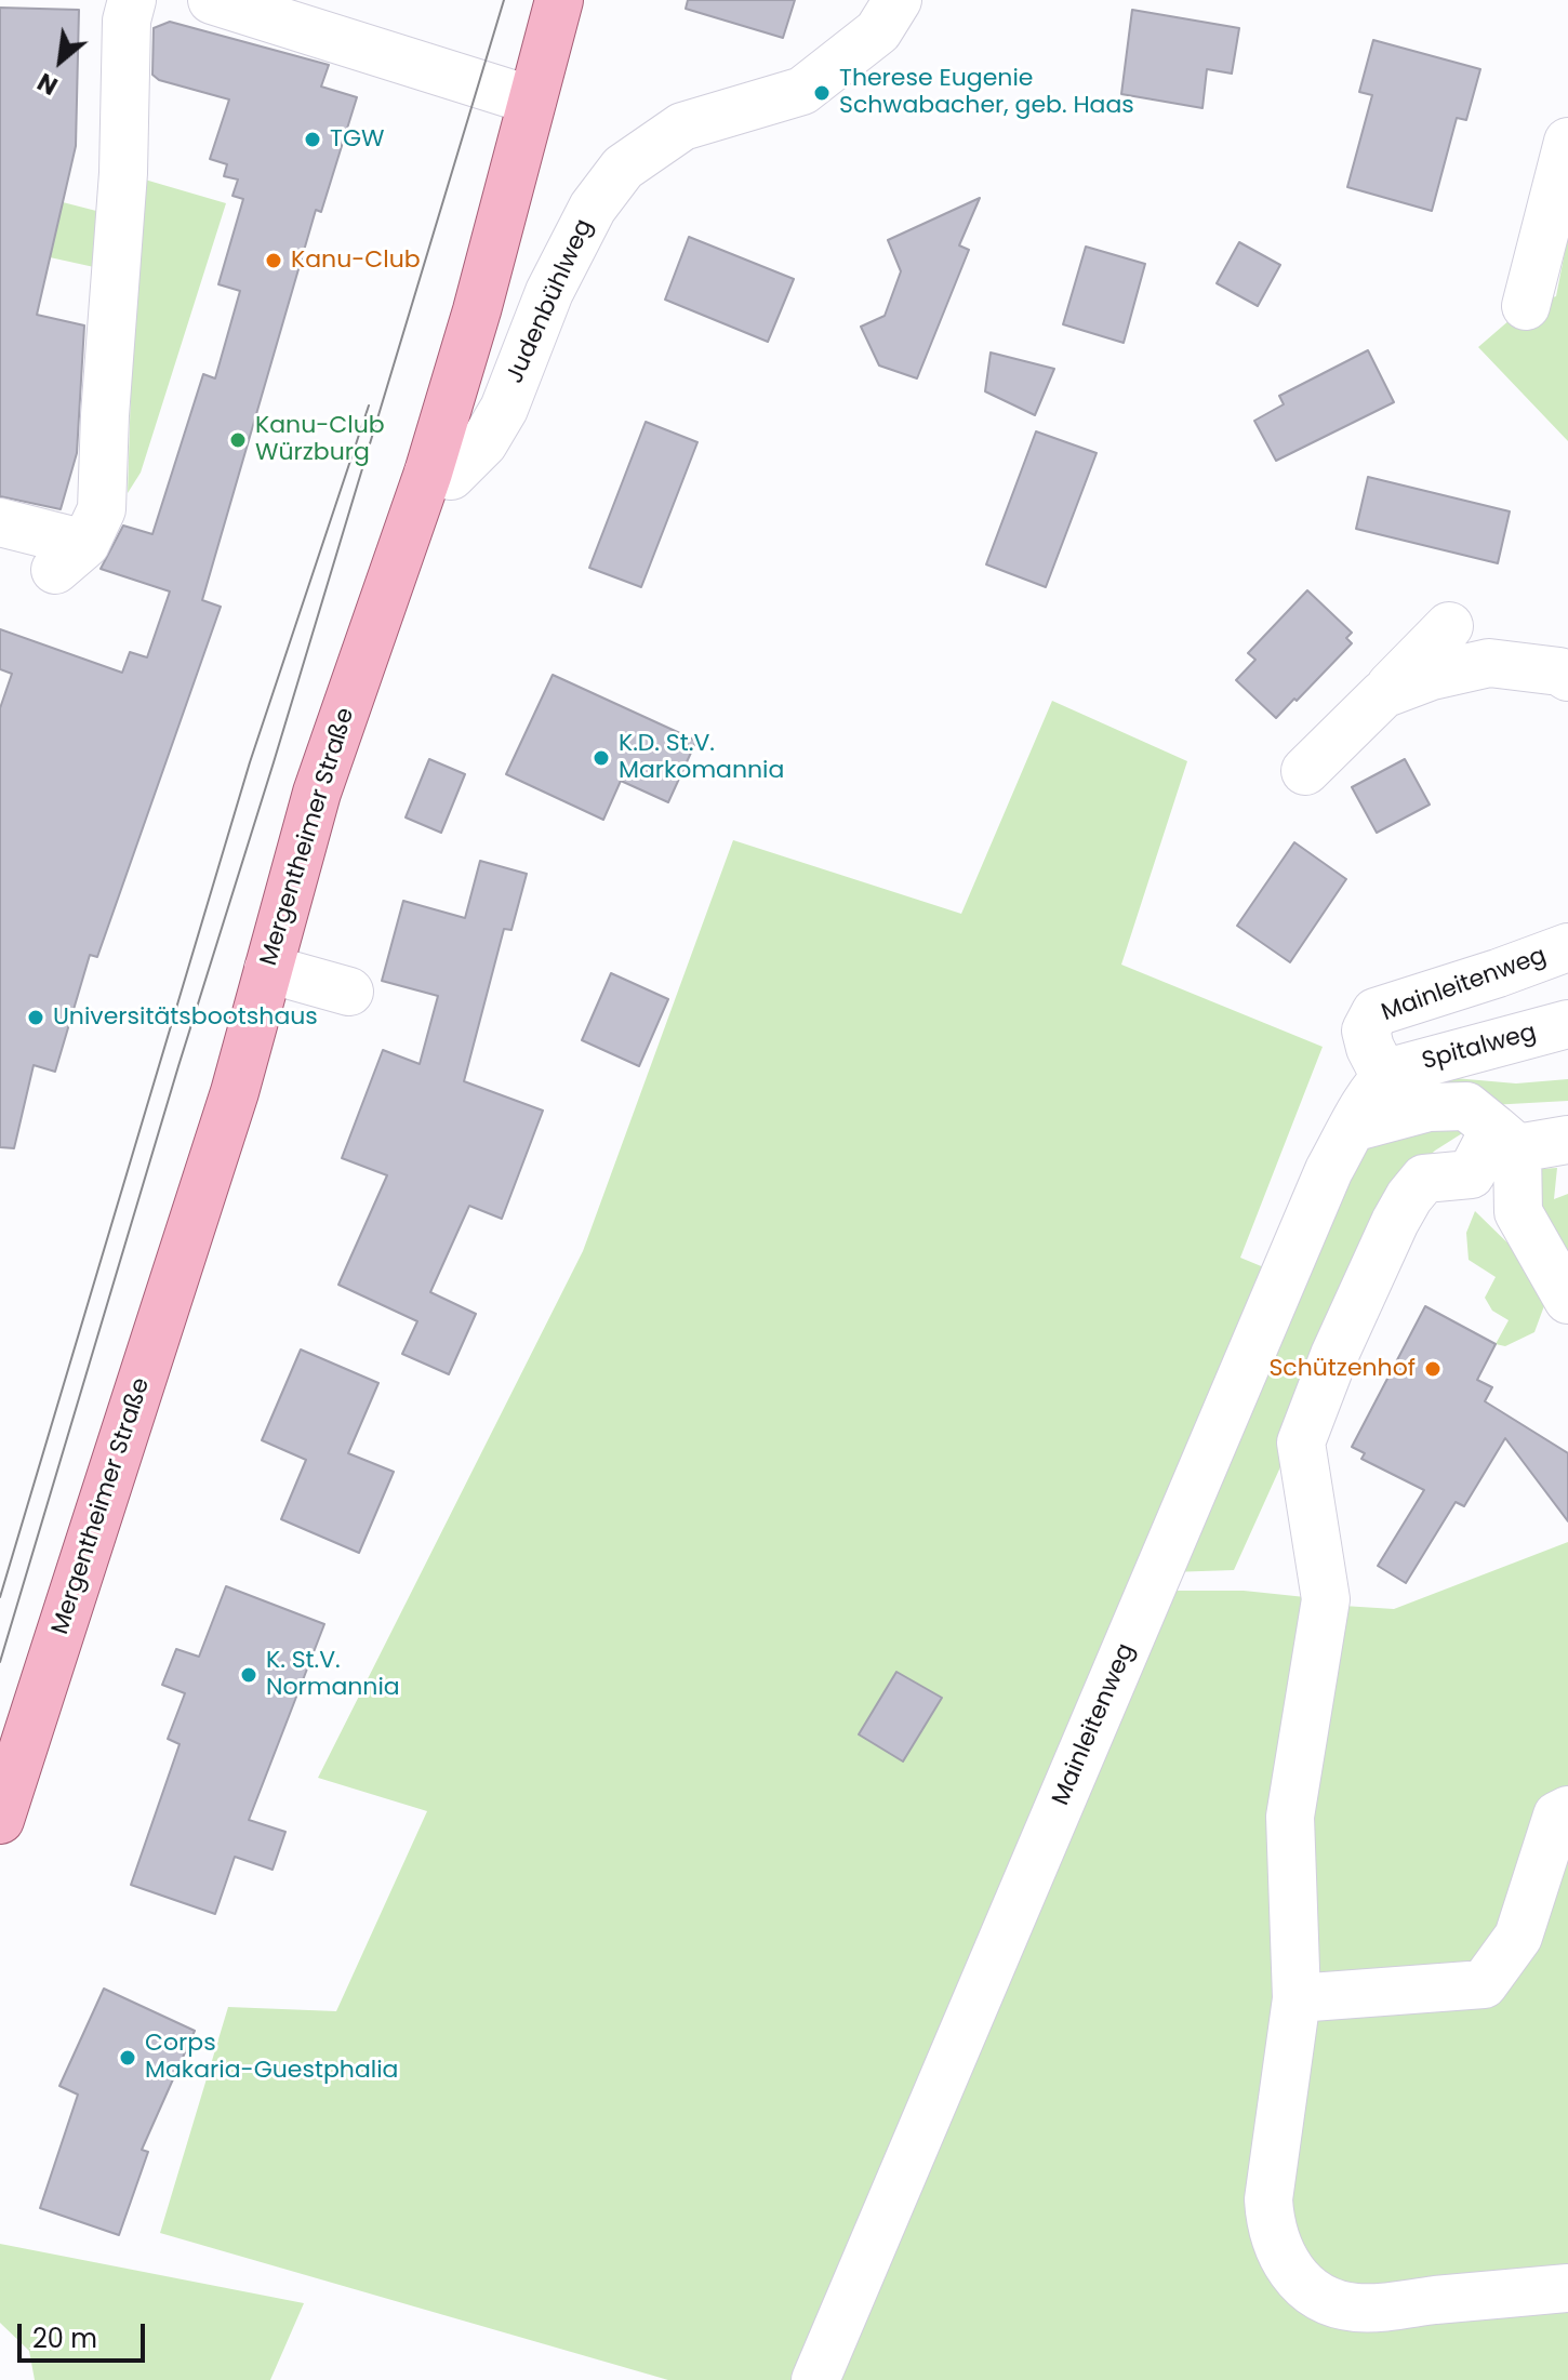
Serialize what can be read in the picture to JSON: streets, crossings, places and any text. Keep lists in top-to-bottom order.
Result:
{
  "streets": {
    "main road": ["Mergentheimer Straße"],
    "street": ["Judenbühlweg", "Mainleitenweg", "Spitalweg"]
  },
  "crossings": [
    ["Judenbühlweg", "Mergentheimer Straße"],
    ["Mainleitenweg", "Spitalweg"]
  ],
  "places": [
    "Therese Eugenie Schwabacher, geb. Haas",
    "TGW",
    "Kanu-Club",
    "Kanu-Club Würzburg",
    "K.D. St.V. Markomannia",
    "Universitätsbootshaus",
    "Schützenhof",
    "K. St.V. Normannia",
    "Corps Makaria-Guestphalia"
  ],
  "scale_bar": "20 m",
  "north": "bottom left"
}
